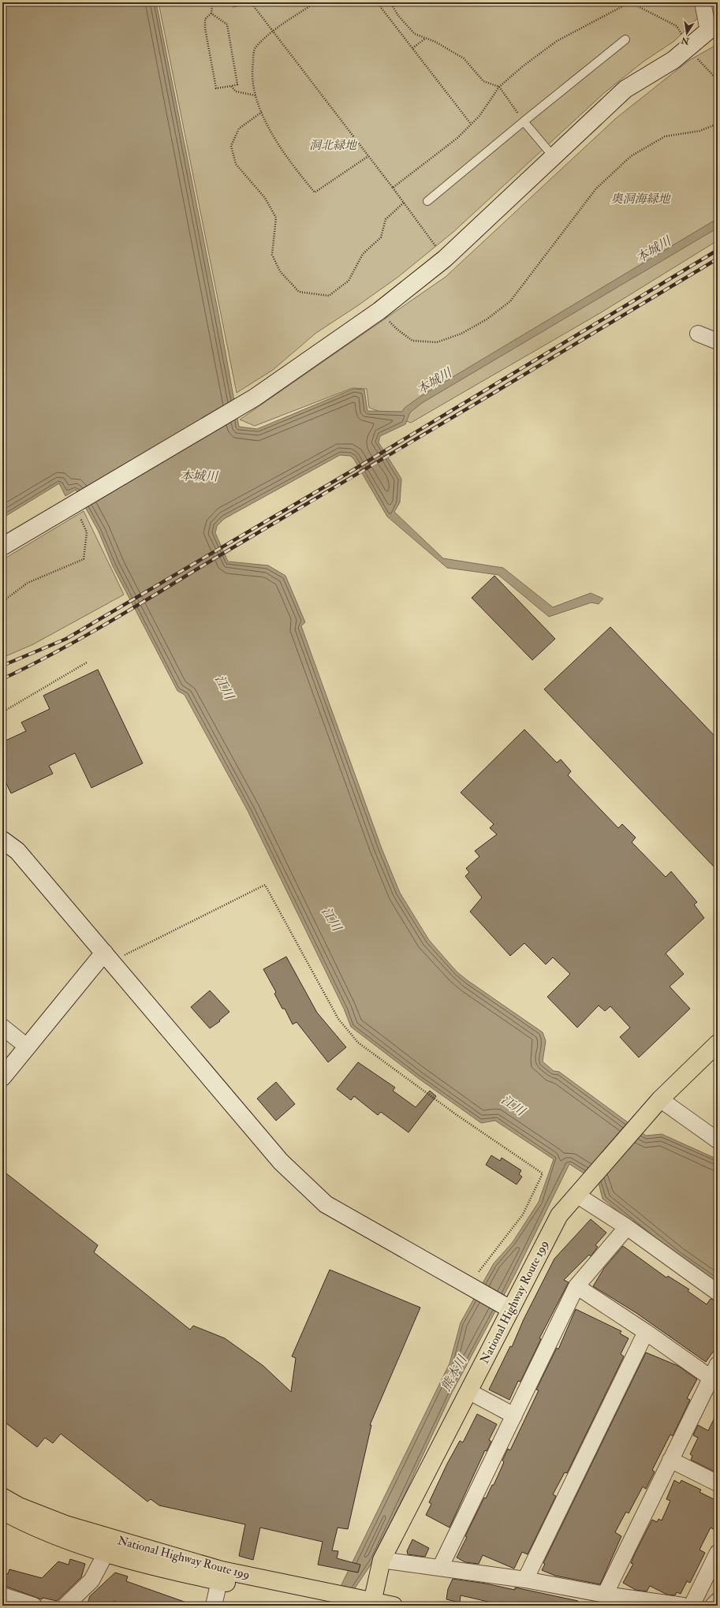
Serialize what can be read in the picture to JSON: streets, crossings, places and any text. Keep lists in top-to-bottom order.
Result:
{
  "streets": {
    "highway": ["National Highway Route 199"]
  },
  "water": ["本城川", "江川", "熊本川"],
  "parks": ["洞北緑地", "奥洞海緑地"],
  "north": "bottom"
}
